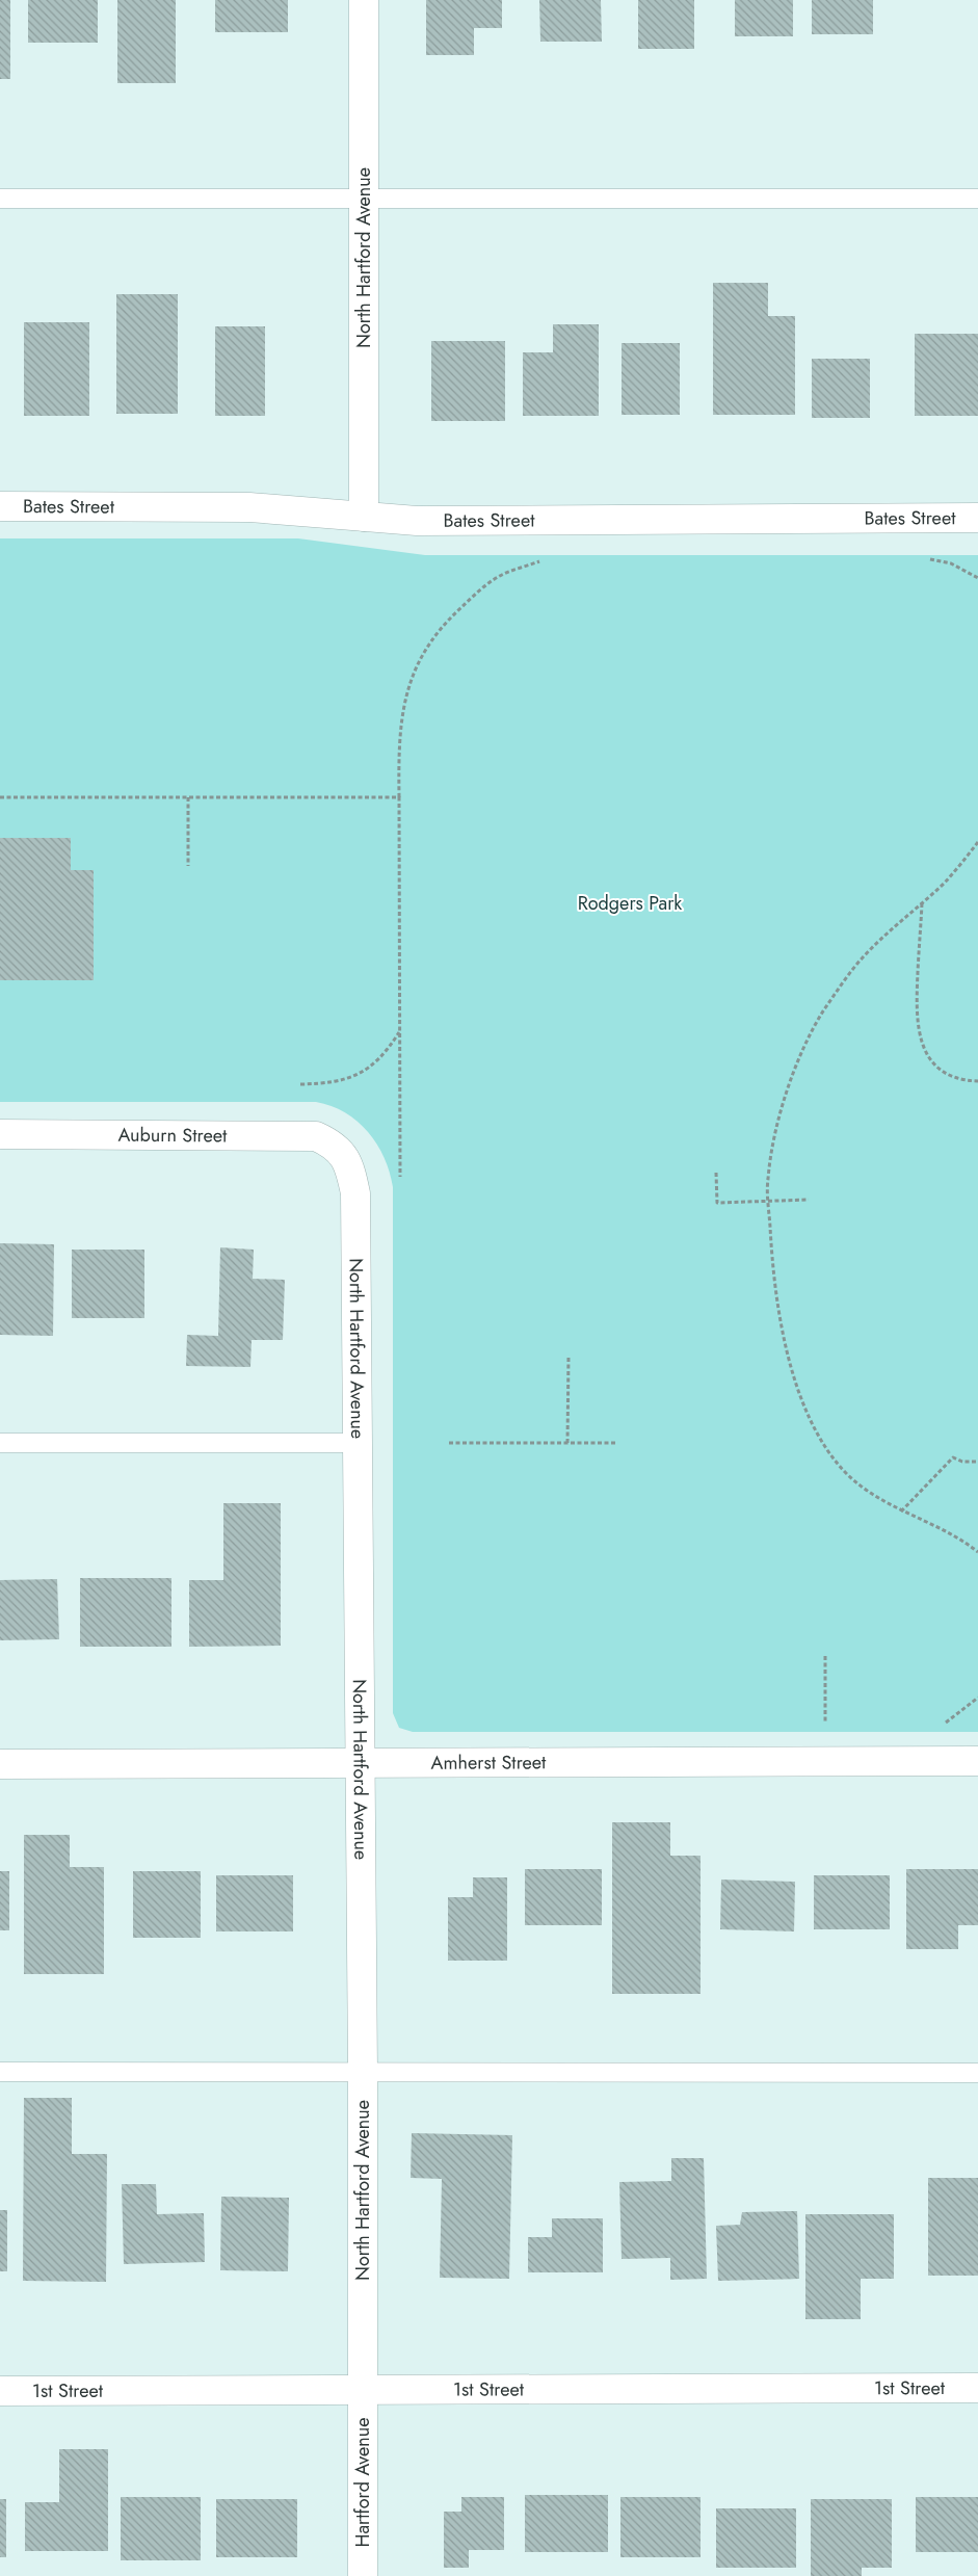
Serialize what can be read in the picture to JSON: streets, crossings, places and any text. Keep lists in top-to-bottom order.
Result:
{
  "streets": {
    "street": [
      "North Hartford Avenue",
      "Bates Street",
      "Auburn Street",
      "Amherst Street",
      "1st Street",
      "Hartford Avenue"
    ]
  },
  "crossings": [
    ["North Hartford Avenue", "Bates Street"],
    ["North Hartford Avenue", "Auburn Street"],
    ["North Hartford Avenue", "Amherst Street"],
    ["North Hartford Avenue", "1st Street"],
    ["North Hartford Avenue", "Hartford Avenue"],
    ["1st Street", "Hartford Avenue"]
  ],
  "parks": ["Rodgers Park"]
}
